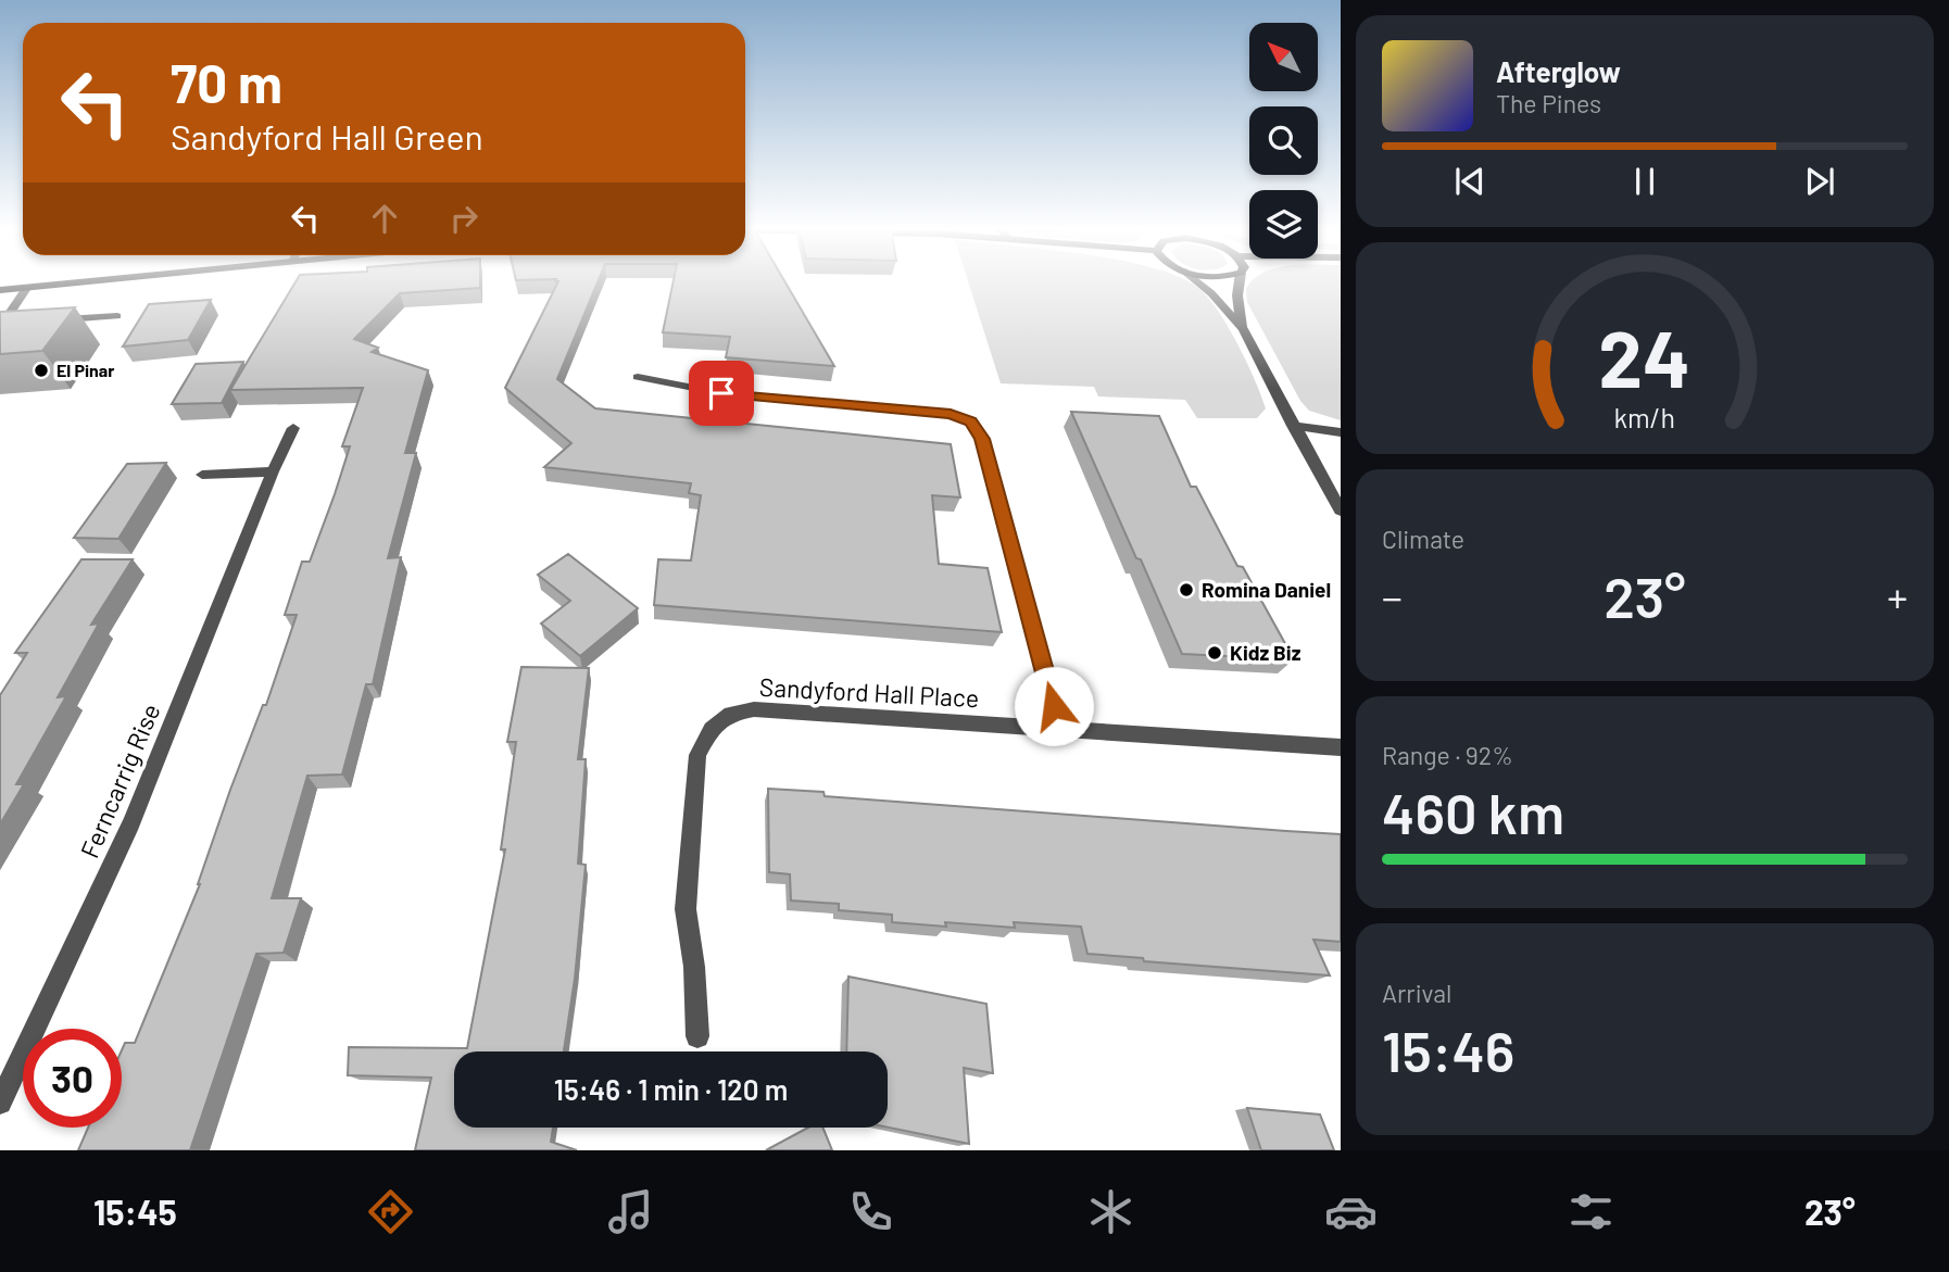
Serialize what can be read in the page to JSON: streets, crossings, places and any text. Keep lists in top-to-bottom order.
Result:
{
  "streets": {
    "street": ["Sandyford Hall Place", "Ferncarrig Rise"]
  },
  "places": ["El Pinar", "Romina Daniel", "Kidz Biz"],
  "north": "top left",
  "page": {
    "turn": ["70 m", "Sandyford Hall Green"],
    "song": ["Afterglow", "The Pines"],
    "tile": [
      "Climate",
      ["Range · 92%", "460 km"],
      ["Arrival", "15:46"]
    ],
    "heat": ["−", "23°", "+"],
    "limit": "30",
    "trip": "15:46 · 1 min · 120 m",
    "tabs": ["15:45", "23°"],
    "gauge": ["24", "km/h"]
  }
}
